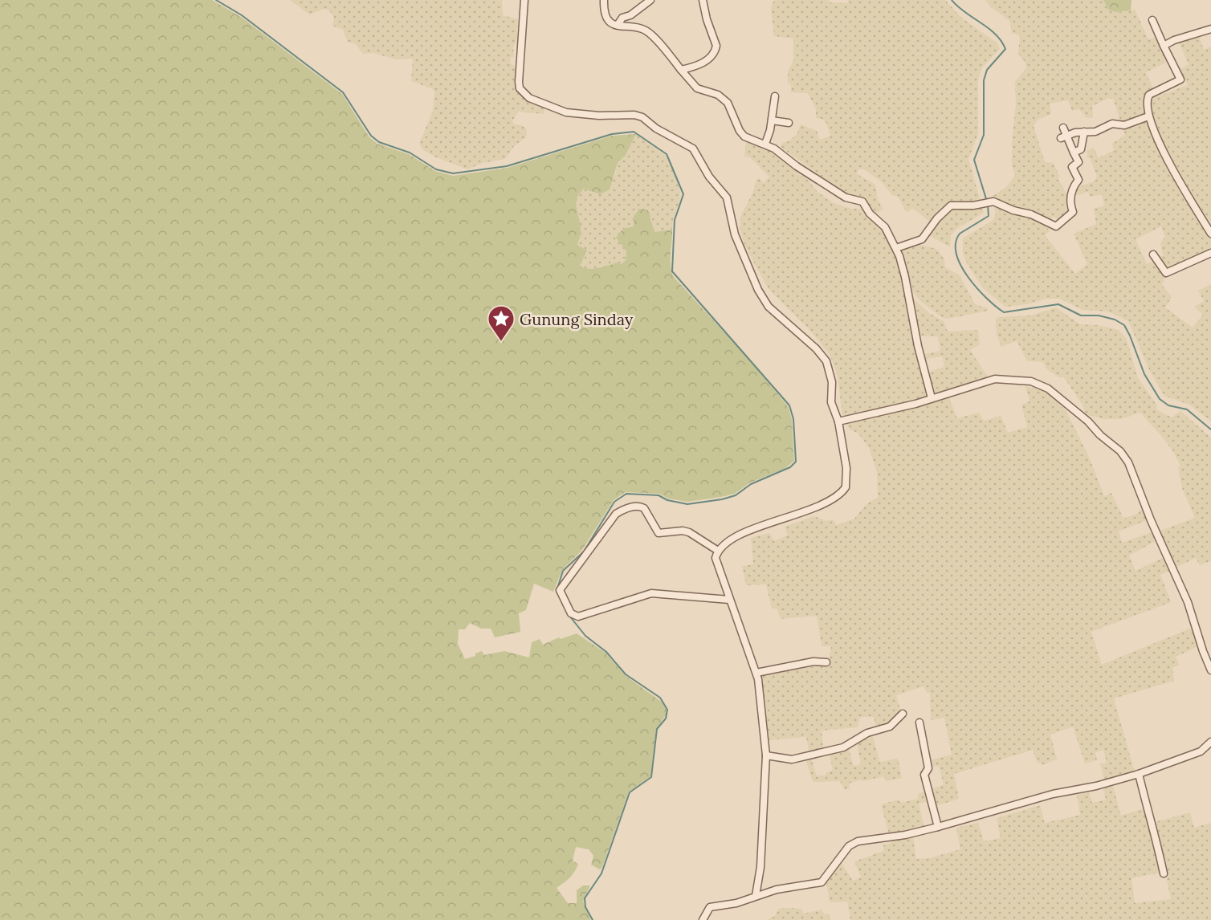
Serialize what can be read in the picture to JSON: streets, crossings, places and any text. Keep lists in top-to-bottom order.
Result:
{
  "places": {
    "place": ["Gunung Sinday"]
  }
}
